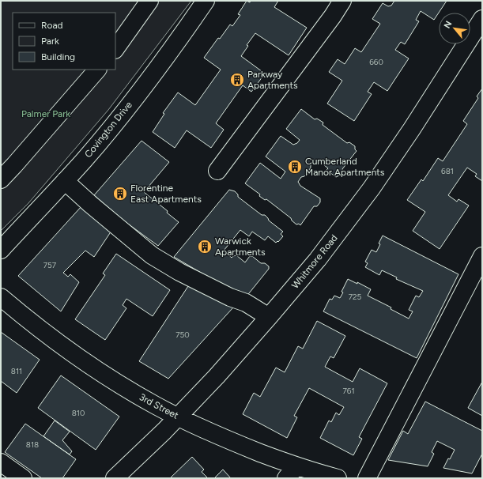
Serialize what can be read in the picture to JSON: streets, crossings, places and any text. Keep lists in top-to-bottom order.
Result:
{
  "streets": {
    "street": ["Covington Drive", "Whitmore Road", "3rd Street"]
  },
  "crossings": [
    ["Whitmore Road", "3rd Street"]
  ],
  "parks": ["Palmer Park"],
  "places": {
    "building": [
      "Parkway Apartments",
      "Cumberland Manor Apartments",
      "Florentine East Apartments",
      "Warwick Apartments"
    ]
  },
  "house_numbers": [
    "660",
    "681",
    "757",
    "725",
    "750",
    "811",
    "761",
    "810",
    "818"
  ],
  "legend": ["Road", "Park", "Building"],
  "north": "top left"
}
